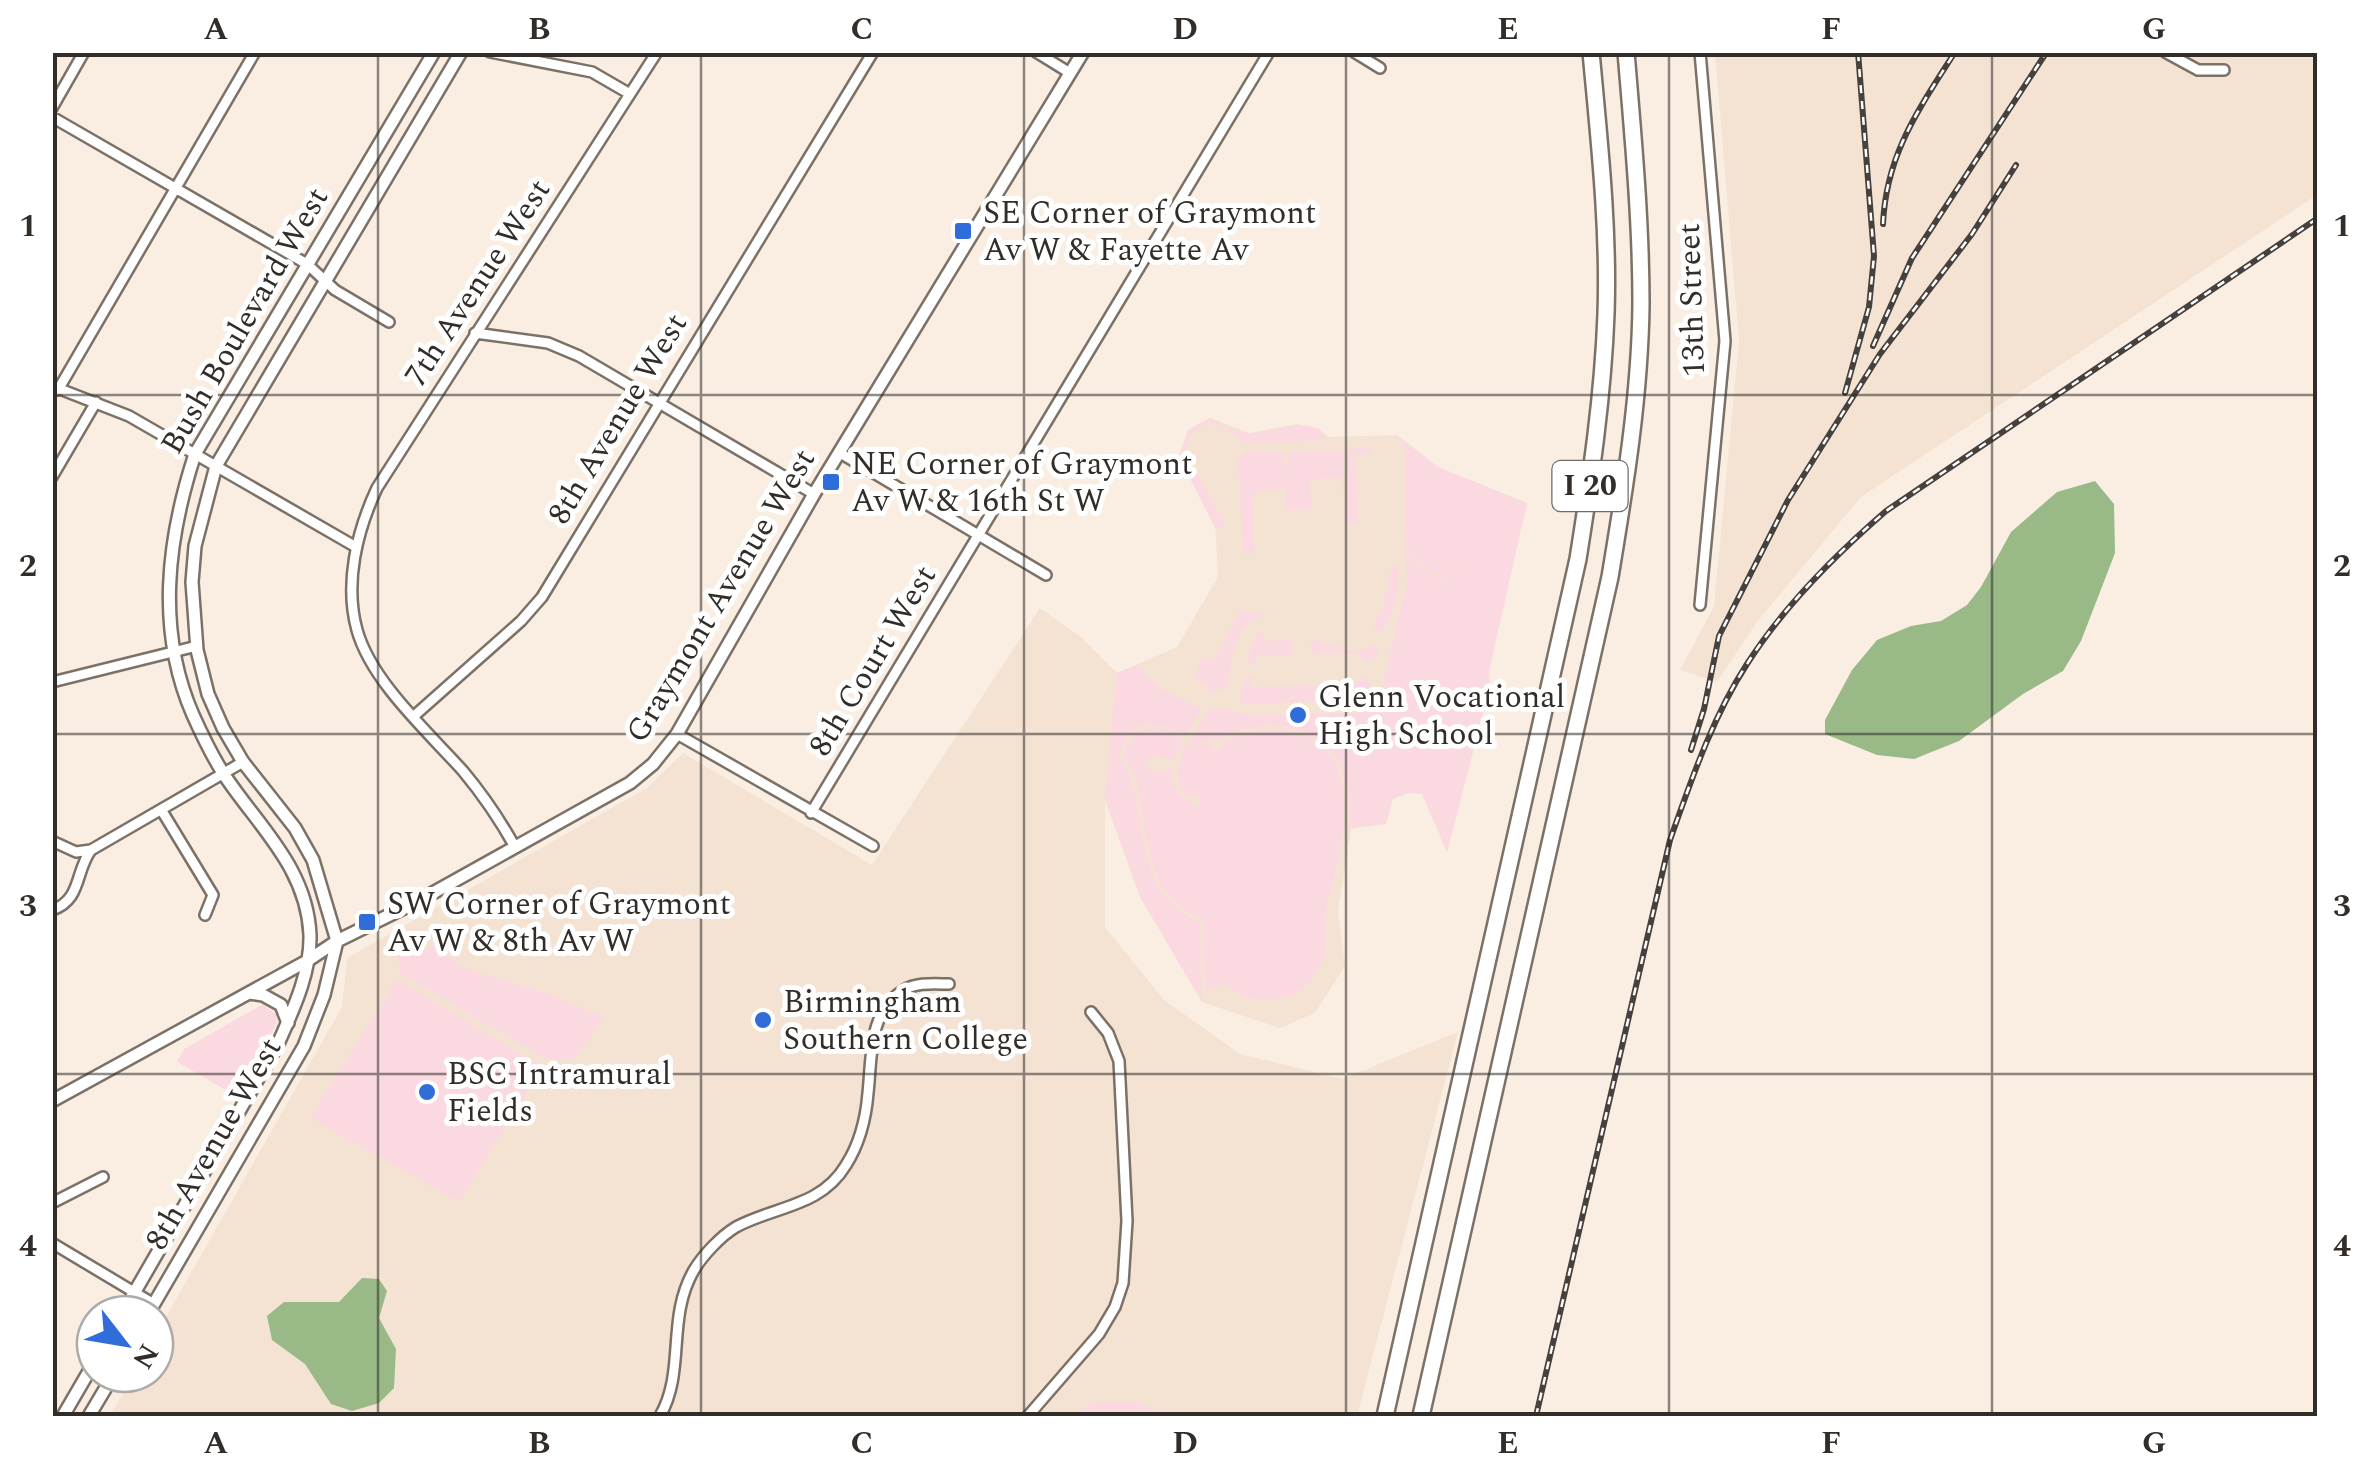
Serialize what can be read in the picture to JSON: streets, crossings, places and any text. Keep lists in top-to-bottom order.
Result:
{
  "streets": {
    "highway": ["I 20"],
    "main road": ["Bush Boulevard West", "8th Avenue West", "Graymont Avenue West"],
    "street": ["7th Avenue West", "13th Street", "8th Court West"]
  },
  "crossings": [
    ["7th Avenue West", "8th Avenue West"],
    ["7th Avenue West", "Graymont Avenue West"],
    ["Bush Boulevard West", "8th Avenue West"],
    ["Bush Boulevard West", "Graymont Avenue West"],
    ["8th Avenue West", "Graymont Avenue West"]
  ],
  "places": {
    "transit": ["SE Corner of Graymont Av W & Fayette Av", "NE Corner of Graymont Av W & 16th St W", "SW Corner of Graymont Av W & 8th Av W"],
    "other": ["Glenn Vocational High School", "Birmingham Southern College", "BSC Intramural Fields"]
  },
  "north": "bottom right",
  "grid": {
    "columns": [
      "A",
      "B",
      "C",
      "D",
      "E",
      "F",
      "G"
    ],
    "rows": [
      "1",
      "2",
      "3",
      "4"
    ]
  }
}
